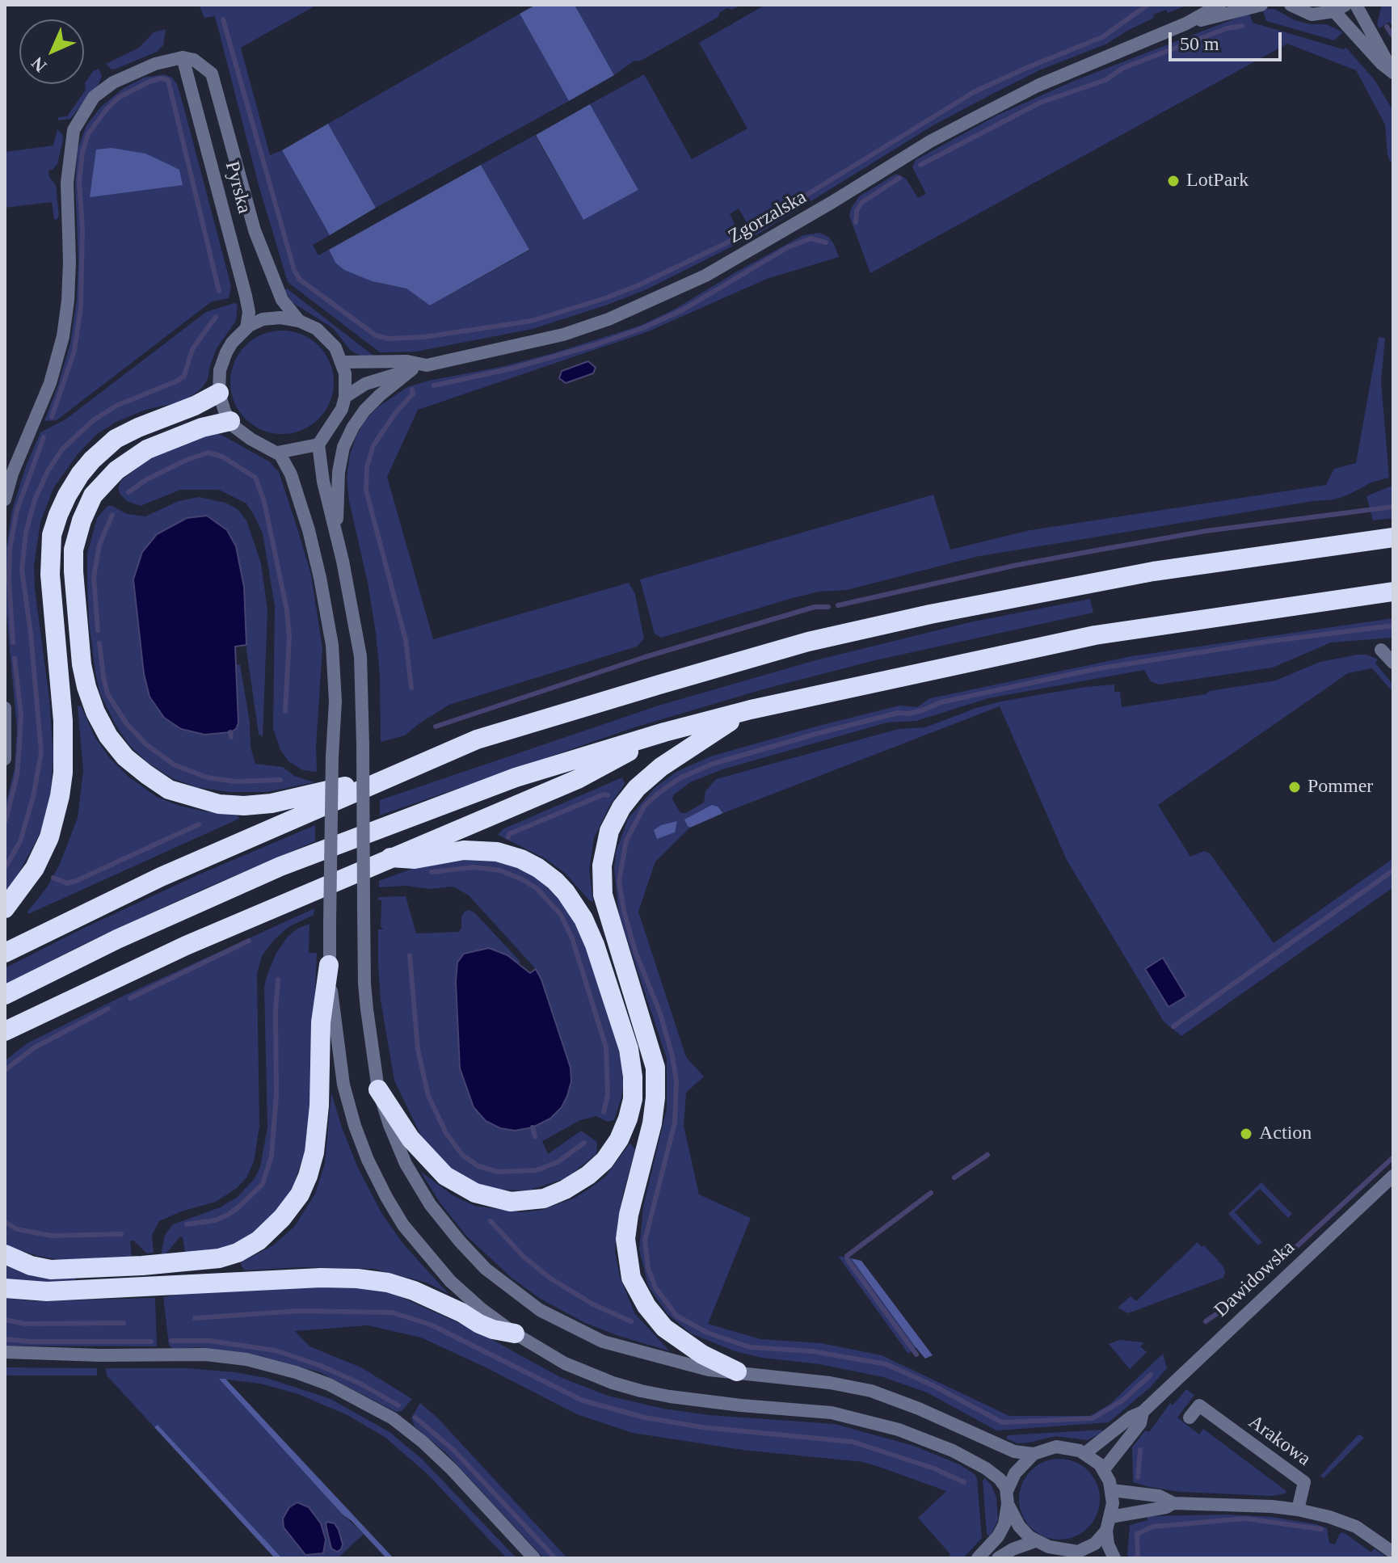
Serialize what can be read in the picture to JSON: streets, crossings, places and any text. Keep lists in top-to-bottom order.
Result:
{
  "streets": {
    "street": [
      "Pyrska",
      "Zgorzalska",
      "Dawidowska",
      "Arakowa"
    ]
  },
  "crossings": [
    ["Pyrska", "Zgorzalska"]
  ],
  "places": ["LotPark", "Pommer", "Action"],
  "scale_bar": "50 m",
  "north": "bottom left"
}
